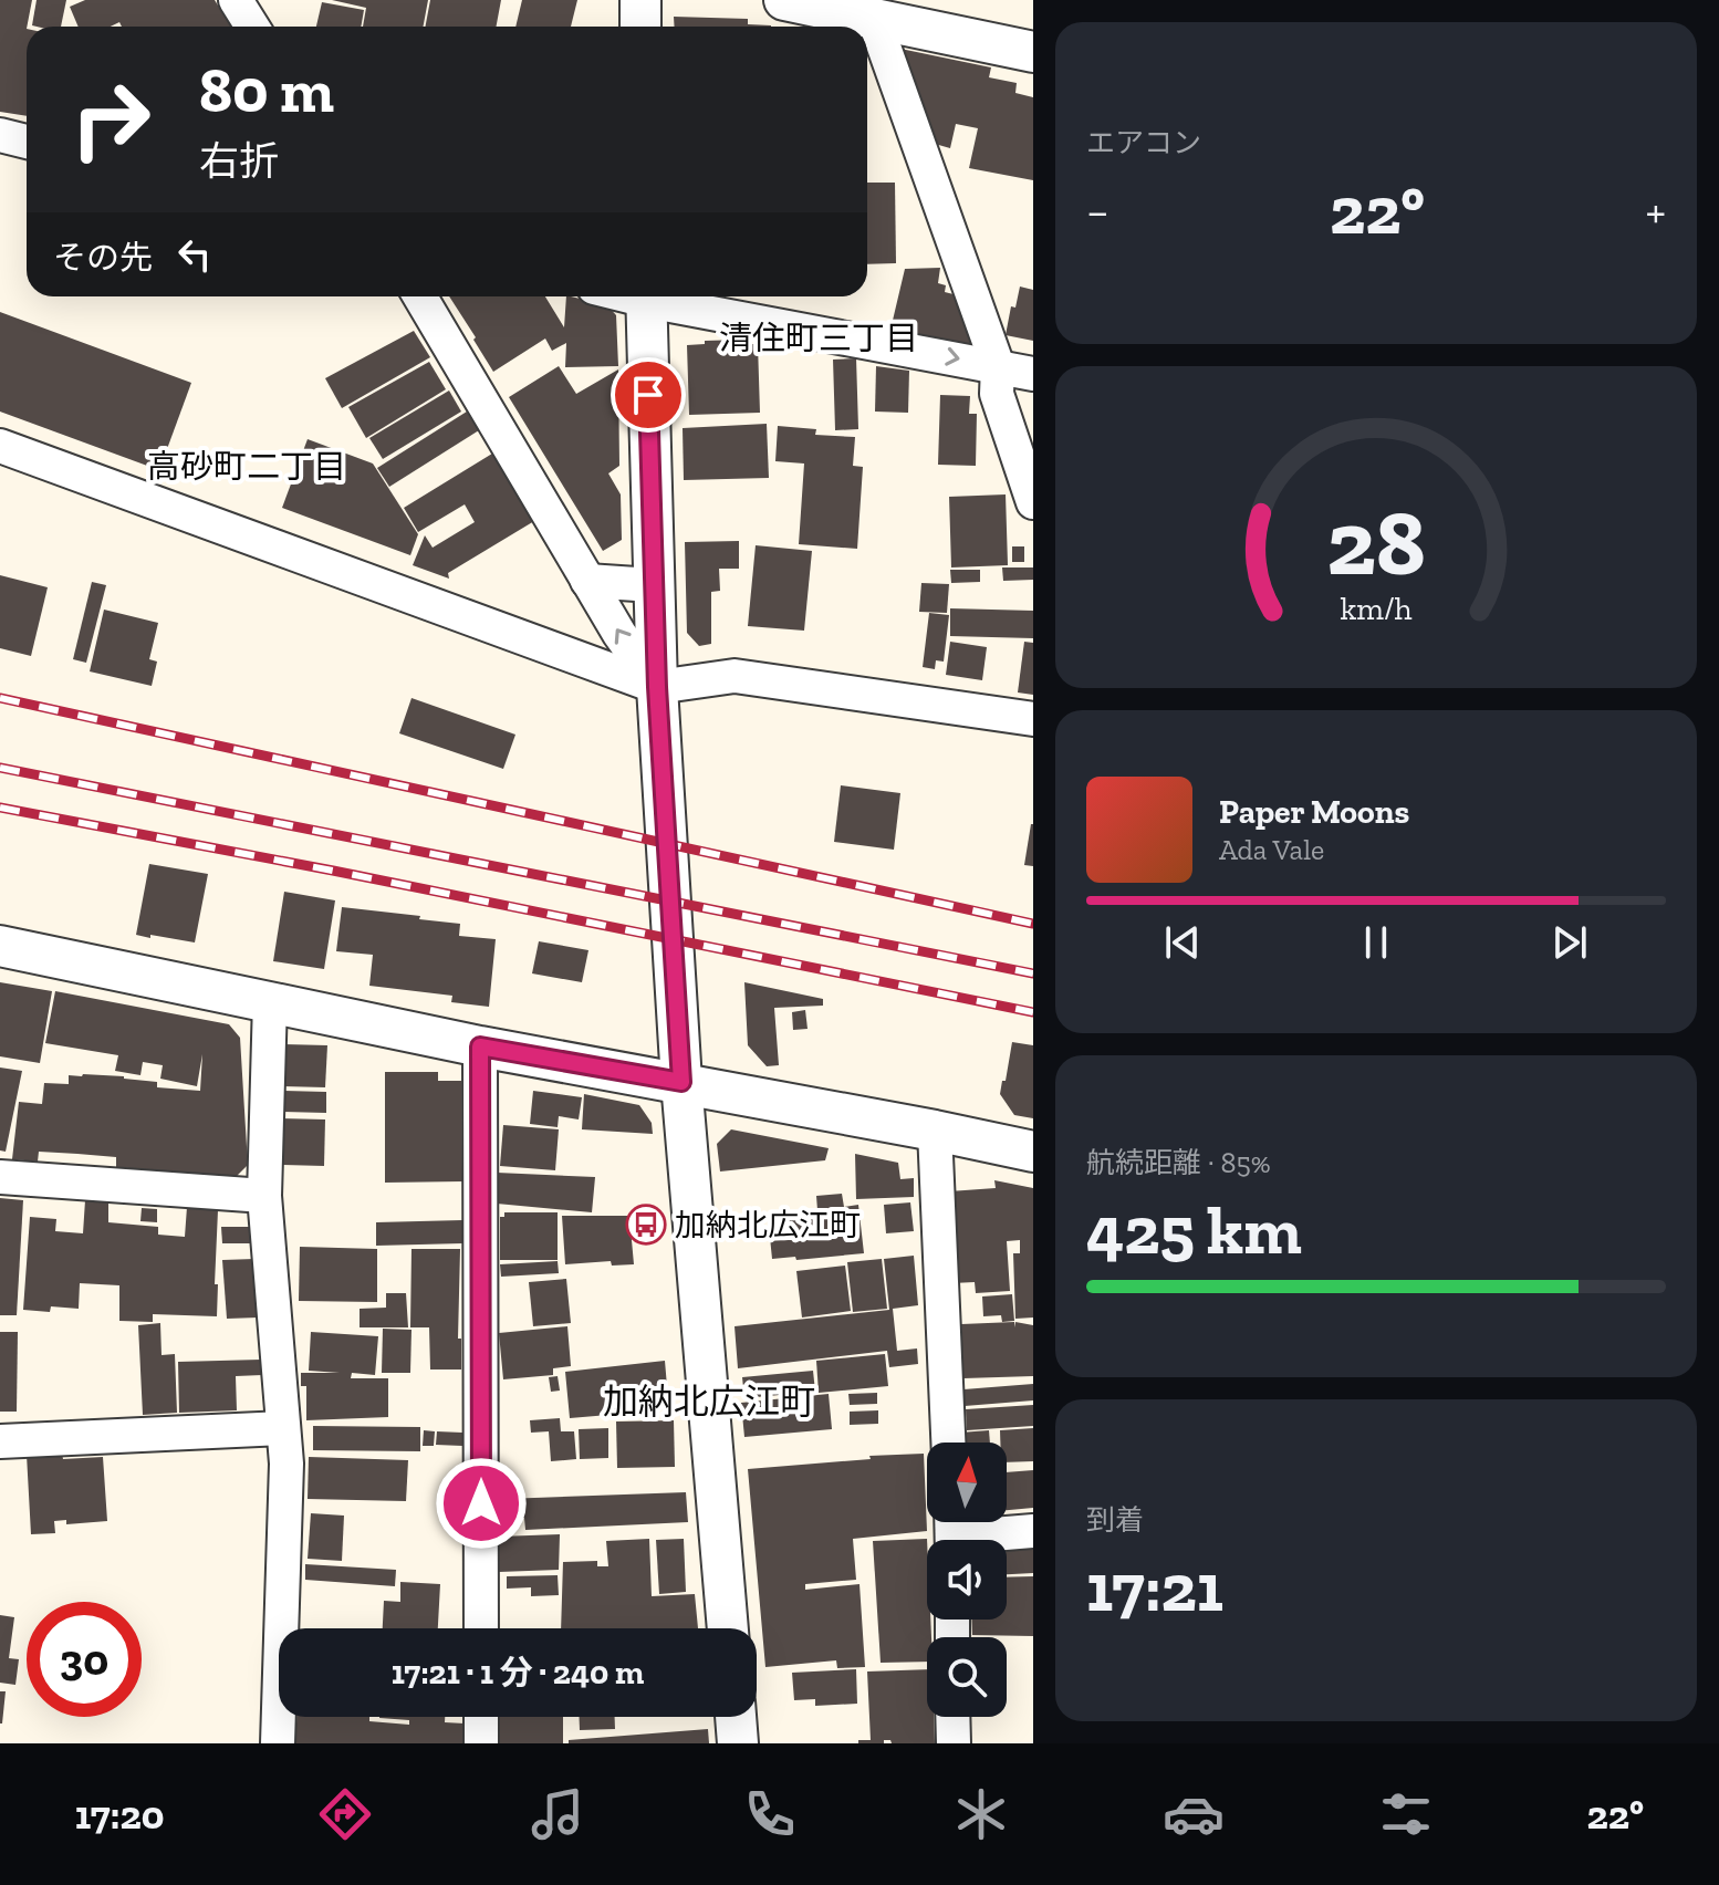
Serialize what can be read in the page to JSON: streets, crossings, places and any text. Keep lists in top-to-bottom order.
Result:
{
  "districts": ["清住町三丁目", "高砂町二丁目", "加納北広江町"],
  "places": {
    "bus stop": ["加納北広江町"]
  },
  "north": "top",
  "page": {
    "tile": [
      "エアコン",
      ["航続距離 · 85%", "425 km"],
      ["到着", "17:21"]
    ],
    "turn": ["80 m", "右折"],
    "heat": ["−", "22°", "+"],
    "then": "その先",
    "song": ["Paper Moons", "Ada Vale"],
    "limit": "30",
    "trip": "17:21 · 1 分 · 240 m",
    "tabs": ["17:20", "22°"],
    "gauge": ["28", "km/h"]
  }
}
